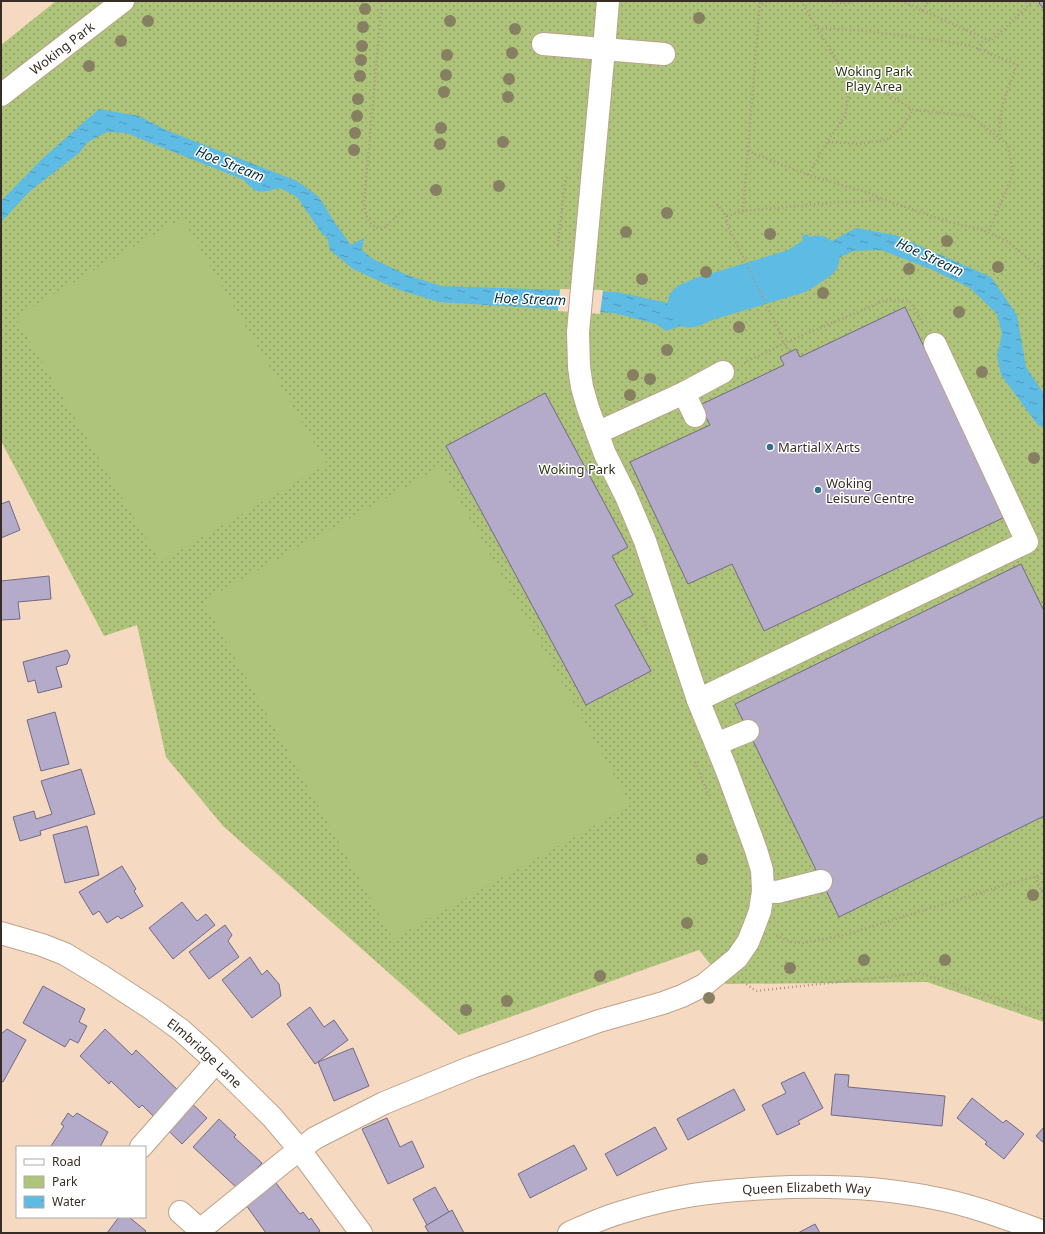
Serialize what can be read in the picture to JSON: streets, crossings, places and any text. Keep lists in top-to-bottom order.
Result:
{
  "streets": {
    "street": ["Woking Park", "Elmbridge Lane", "Queen Elizabeth Way"]
  },
  "water": ["Hoe Stream"],
  "parks": ["Woking Park Play Area", "Woking Park"],
  "places": ["Martial X Arts", "Woking Leisure Centre"],
  "legend": ["Road", "Park", "Water"]
}
